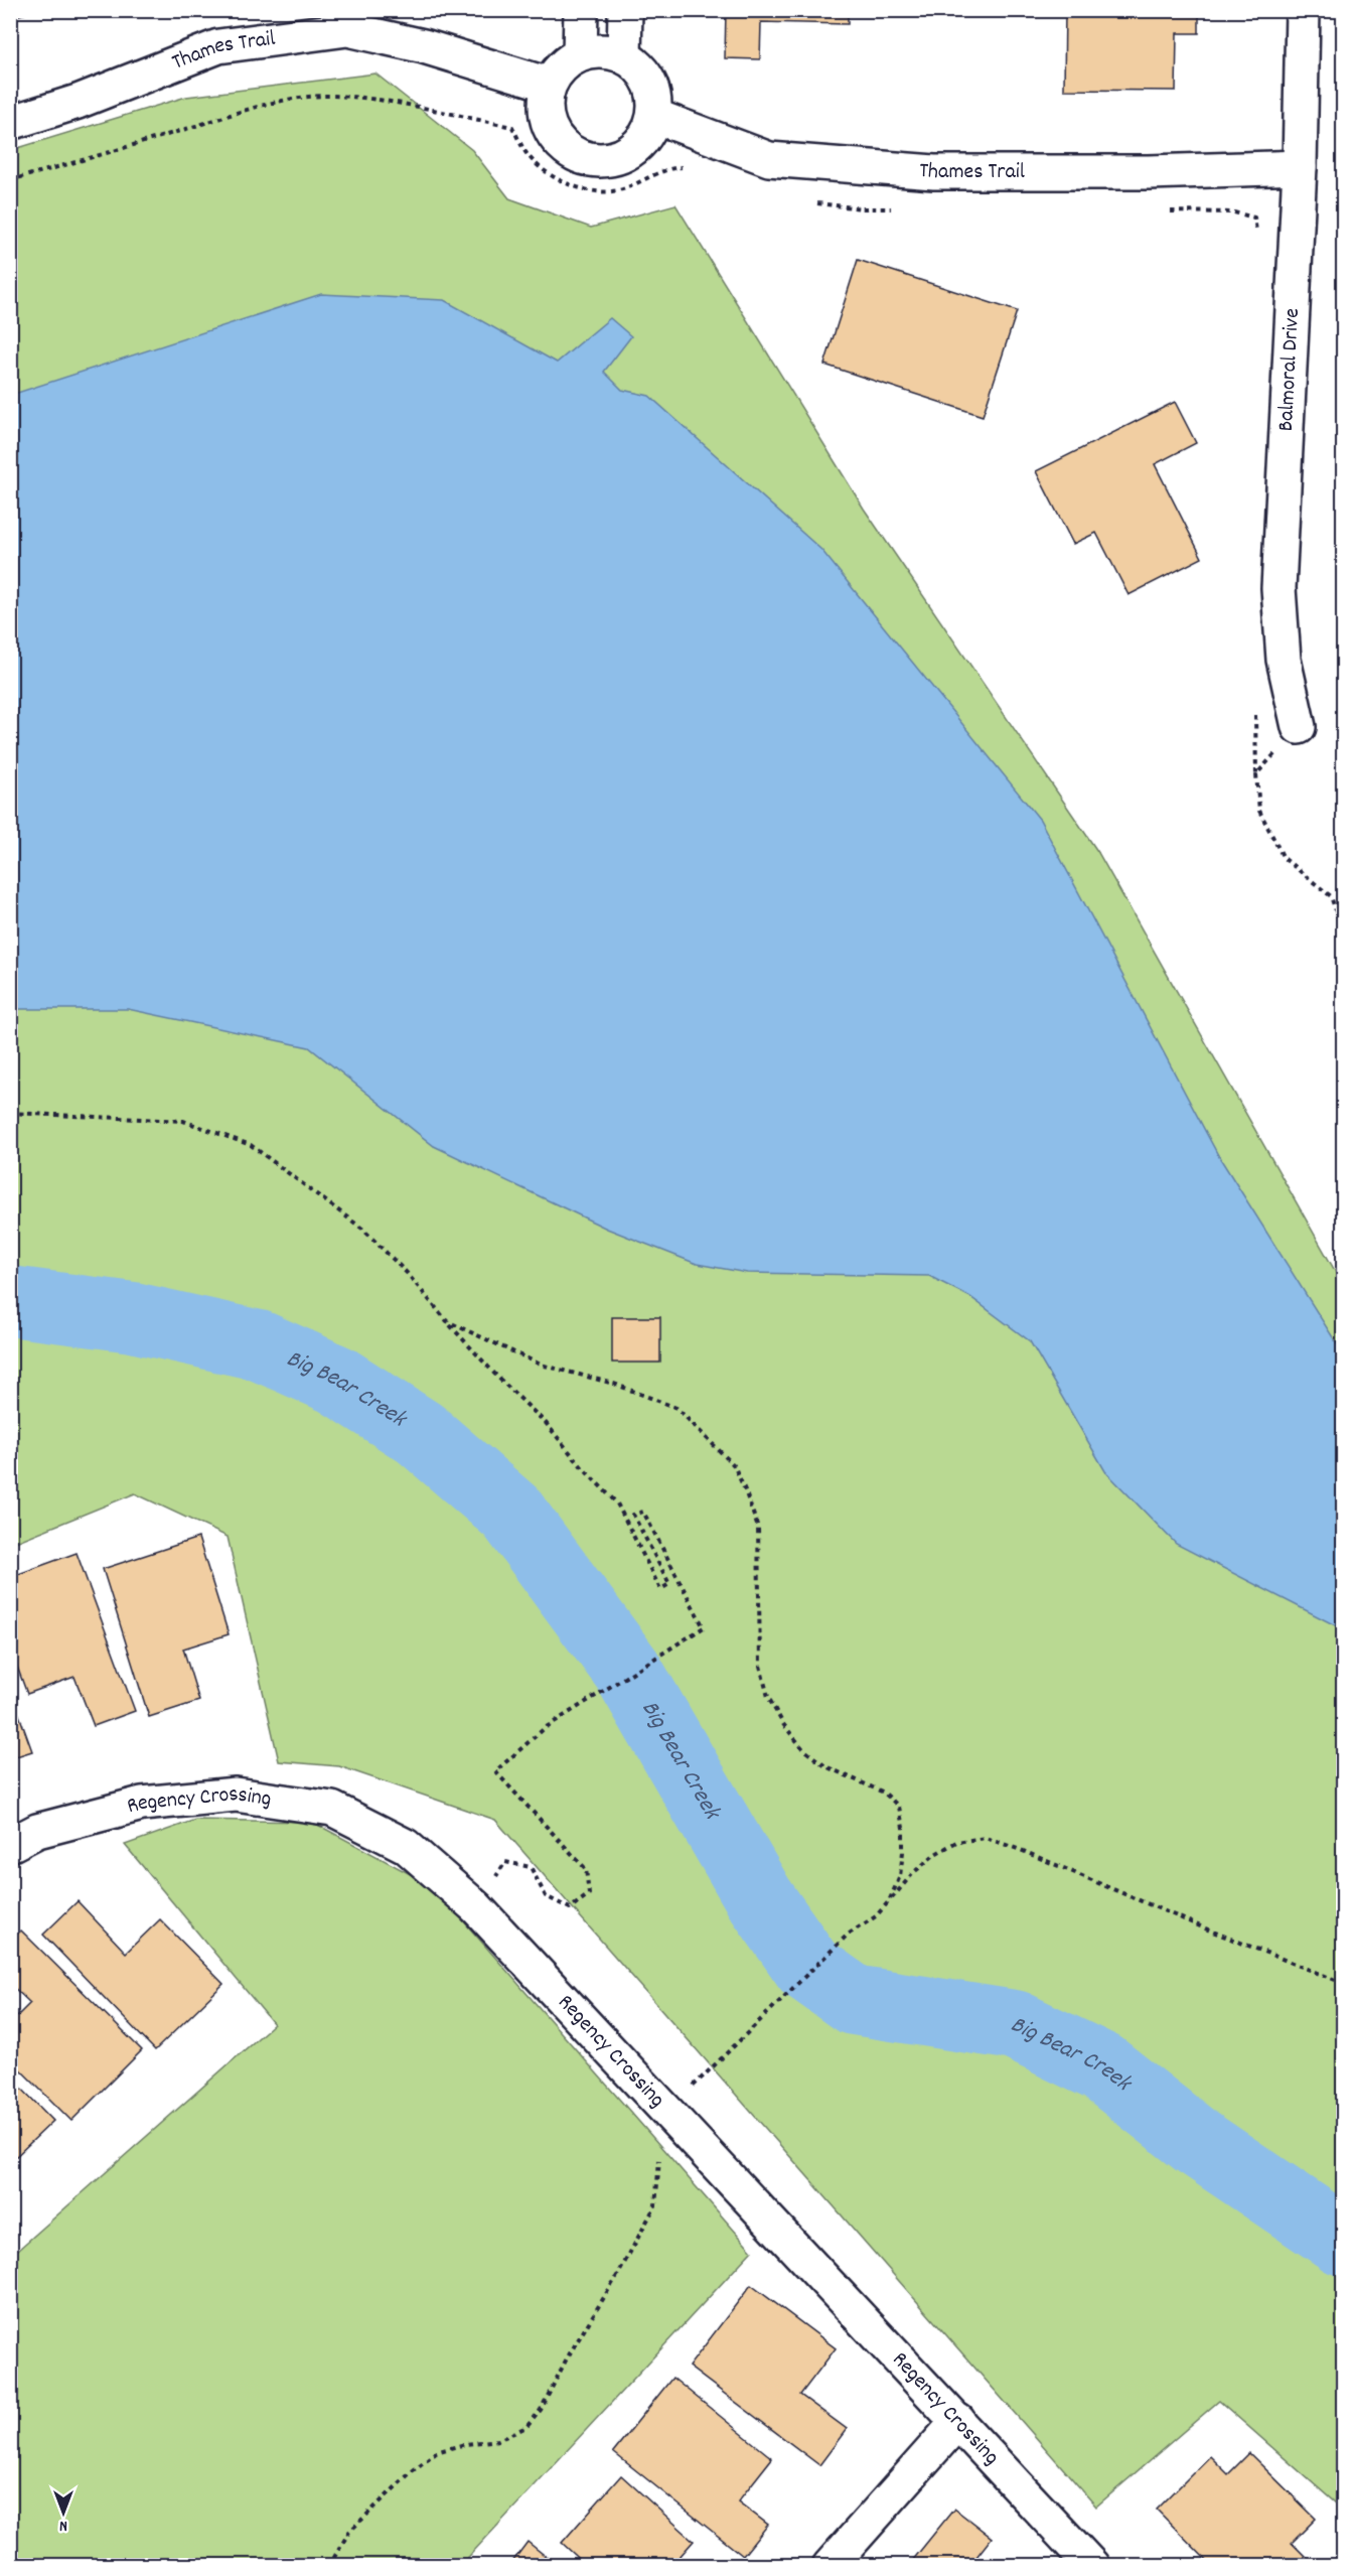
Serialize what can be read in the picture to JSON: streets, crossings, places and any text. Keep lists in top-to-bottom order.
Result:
{
  "streets": {
    "street": ["Thames Trail", "Balmoral Drive", "Regency Crossing"]
  },
  "crossings": [
    ["Thames Trail", "Balmoral Drive"]
  ],
  "water": ["Big Bear Creek"],
  "north": "bottom"
}
